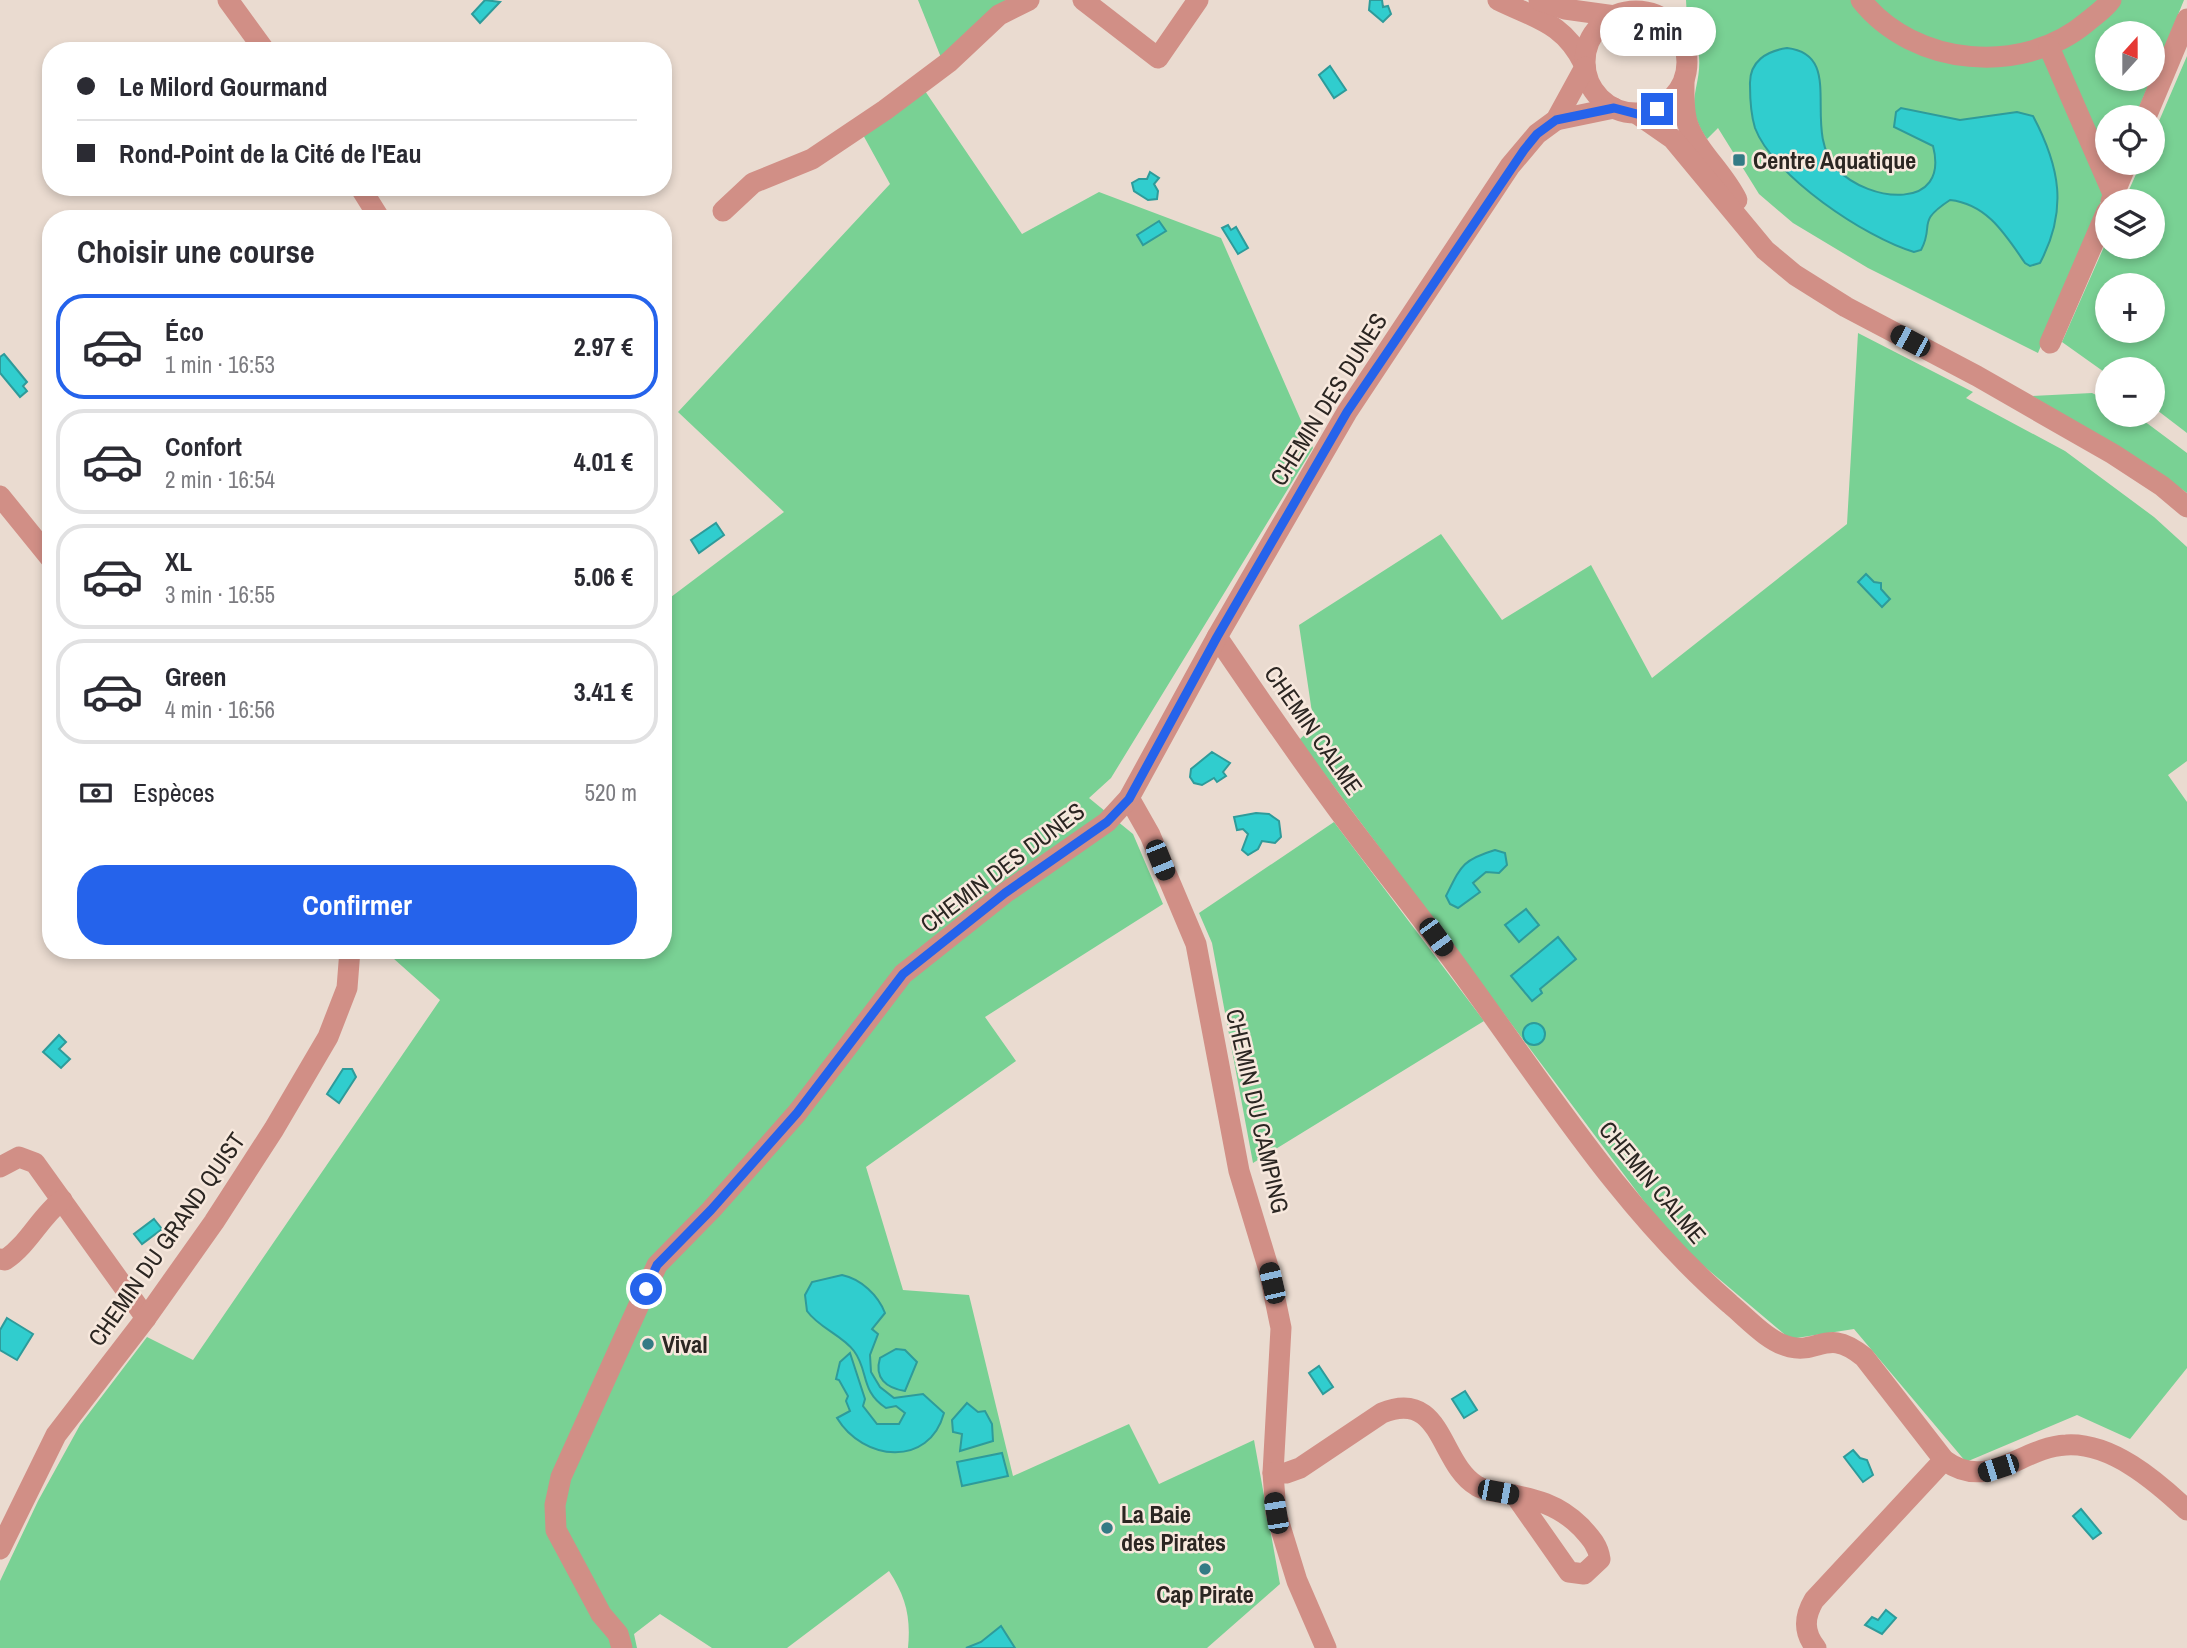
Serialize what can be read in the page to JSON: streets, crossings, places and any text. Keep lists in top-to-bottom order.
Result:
{
  "streets": {
    "street": [
      "CHEMIN DES DUNES",
      "CHEMIN CALME",
      "CHEMIN DU CAMPING",
      "CHEMIN DU GRAND QUIST"
    ]
  },
  "crossings": [
    ["CHEMIN DES DUNES", "CHEMIN CALME"],
    ["CHEMIN DES DUNES", "CHEMIN DU CAMPING"]
  ],
  "places": {
    "transit": ["Centre Aquatique"],
    "other": ["Vival", "La Baie des Pirates", "Cap Pirate"]
  },
  "north": "top",
  "page": {
    "bubble": "2 min",
    "map_buttons": ["+", "−"],
    "banner": ["Le Milord Gourmand", "Rond-Point de la Cité de l'Eau"],
    "heading": "Choisir une course",
    "list": [
      {
        "name": "Éco",
        "note": "1 min · 16:53",
        "value": "2.97 €"
      },
      {
        "name": "Confort",
        "note": "2 min · 16:54",
        "value": "4.01 €"
      },
      {
        "name": "XL",
        "note": "3 min · 16:55",
        "value": "5.06 €"
      },
      {
        "name": "Green",
        "note": "4 min · 16:56",
        "value": "3.41 €"
      }
    ],
    "pay": ["Espèces", "520 m"],
    "buttons": "Confirmer"
  }
}
